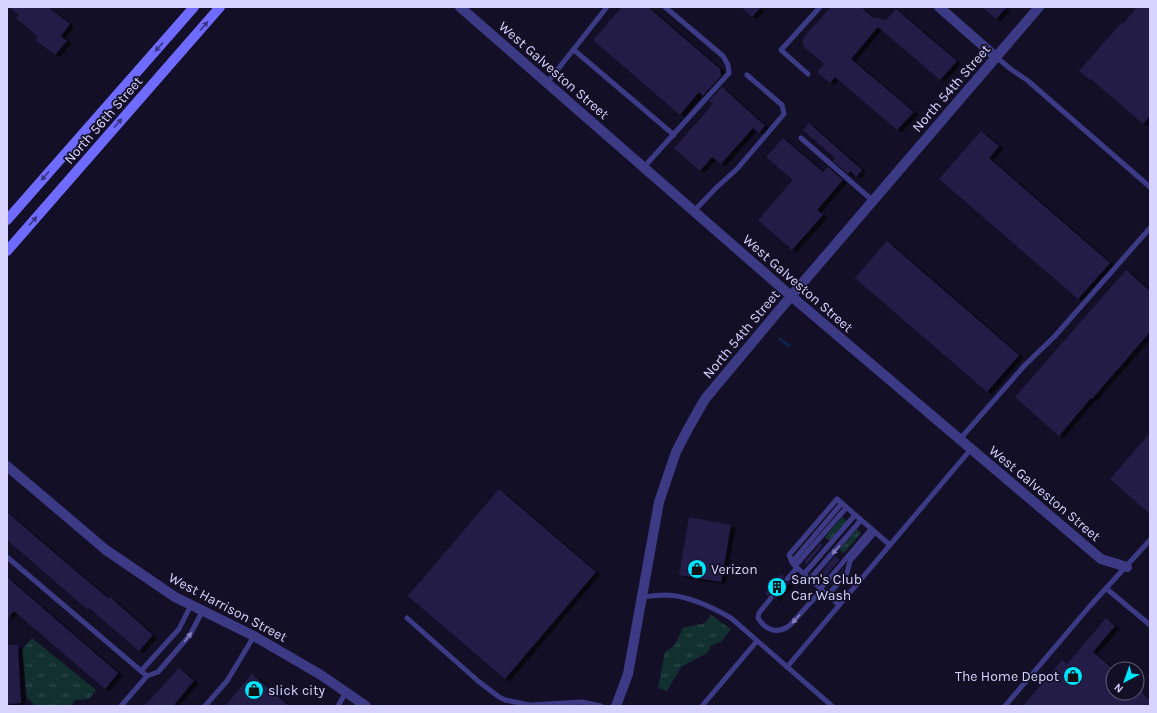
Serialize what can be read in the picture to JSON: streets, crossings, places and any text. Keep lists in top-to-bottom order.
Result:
{
  "streets": {
    "main road": ["North 56th Street"],
    "street": ["West Galveston Street", "North 54th Street", "West Harrison Street"]
  },
  "crossings": [
    ["West Galveston Street", "North 54th Street"]
  ],
  "places": {
    "shop": ["Verizon", "The Home Depot", "slick city"],
    "building": ["Sam's Club Car Wash"]
  },
  "north": "bottom left"
}
